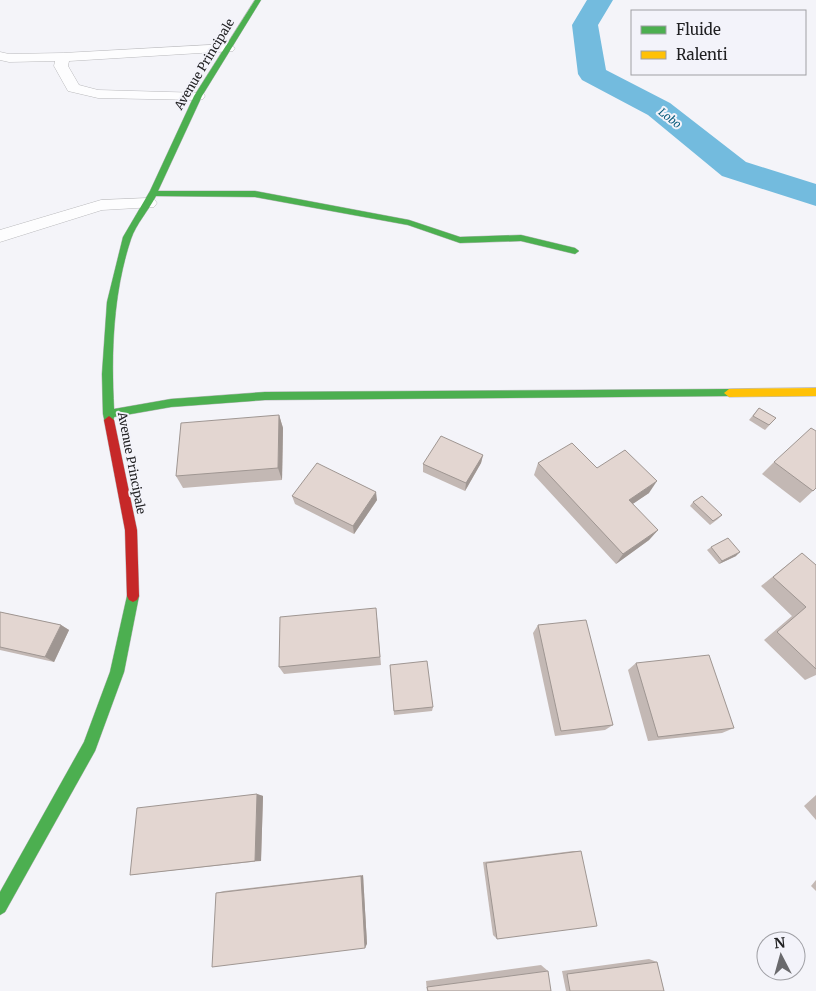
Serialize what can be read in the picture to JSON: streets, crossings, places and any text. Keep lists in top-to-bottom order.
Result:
{
  "streets": {
    "street": ["Avenue Principale"]
  },
  "water": ["Lobo"],
  "legend": ["Fluide", "Ralenti"],
  "north": "top"
}
